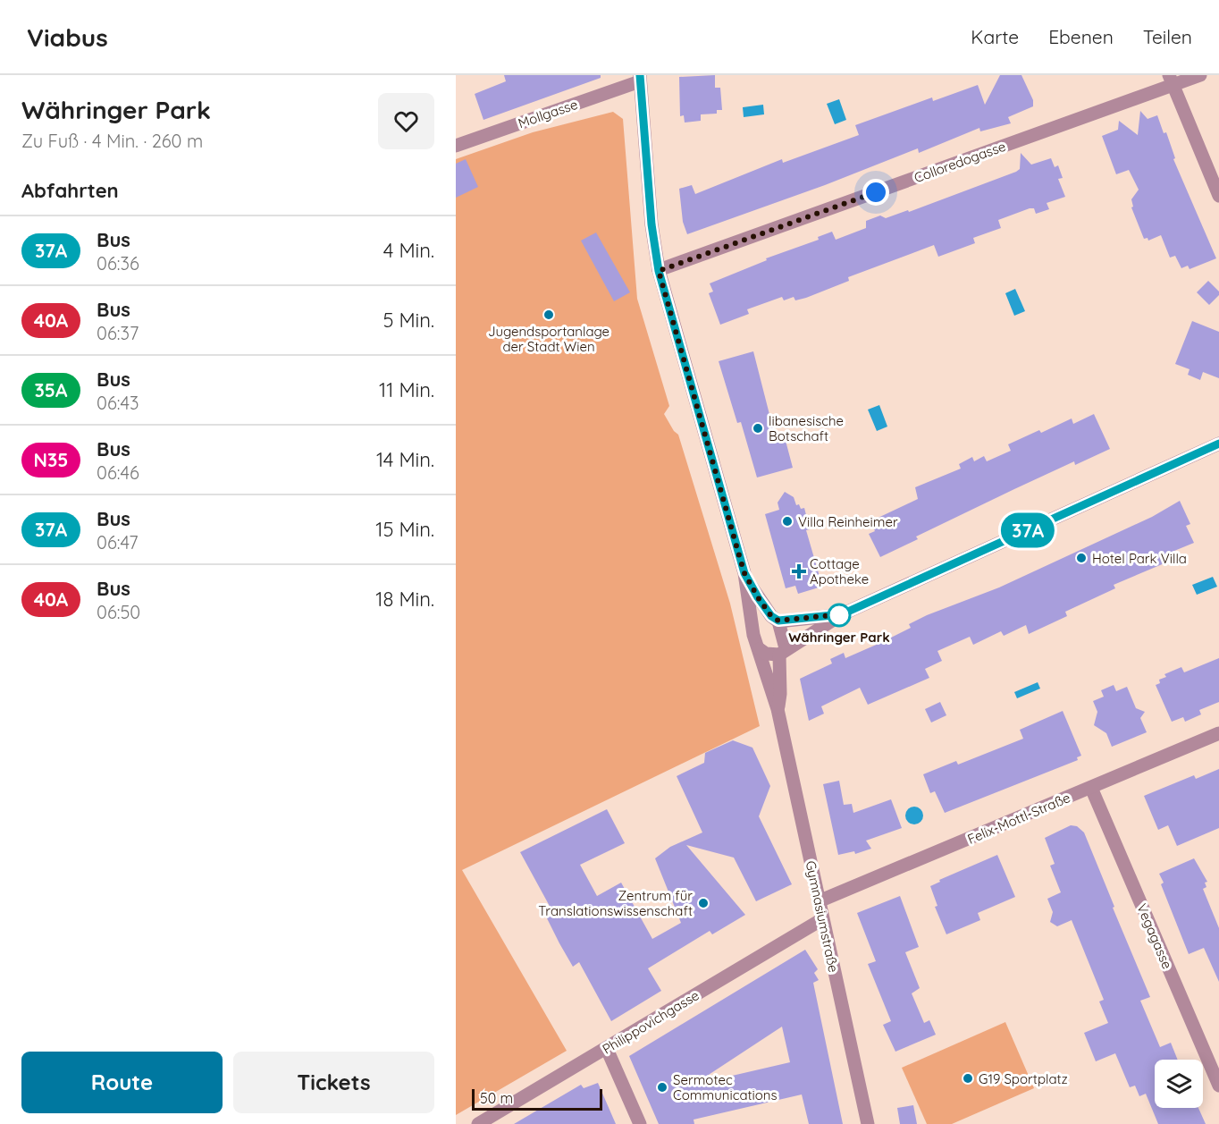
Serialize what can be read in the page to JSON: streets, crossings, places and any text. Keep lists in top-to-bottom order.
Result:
{
  "streets": {
    "street": [
      "Mollgasse",
      "Colloredogasse",
      "Felix-Mottl-Straße",
      "Gymnasiumstraße",
      "Vegagasse",
      "Philippovichgasse"
    ]
  },
  "crossings": [
    ["Mollgasse", "Gymnasiumstraße"],
    ["Colloredogasse", "Gymnasiumstraße"],
    ["Felix-Mottl-Straße", "Gymnasiumstraße"],
    ["Felix-Mottl-Straße", "Vegagasse"],
    ["Gymnasiumstraße", "Philippovichgasse"]
  ],
  "places": {
    "other": [
      "Jugendsportanlage der Stadt Wien",
      "libanesische Botschaft",
      "Villa Reinheimer",
      "Hotel Park Villa",
      "Währinger Park",
      "Zentrum für Translationswissenschaft",
      "G19 Sportplatz",
      "Sermotec Communications"
    ],
    "health": ["Cottage Apotheke"]
  },
  "lines": ["bus line 37A"],
  "scale_bar": "50 m",
  "page": {
    "header": "Viabus",
    "nav": ["Karte", "Ebenen", "Teilen"],
    "heading": [
      ["Währinger Park", "Zu Fuß · 4 Min. · 260 m"],
      "Abfahrten"
    ],
    "on_map": "37A",
    "list": [
      {
        "mark": "37A",
        "name": "Bus",
        "note": "06:36",
        "value": "4 Min."
      },
      {
        "mark": "40A",
        "name": "Bus",
        "note": "06:37",
        "value": "5 Min."
      },
      {
        "mark": "35A",
        "name": "Bus",
        "note": "06:43",
        "value": "11 Min."
      },
      {
        "mark": "N35",
        "name": "Bus",
        "note": "06:46",
        "value": "14 Min."
      },
      {
        "mark": "37A",
        "name": "Bus",
        "note": "06:47",
        "value": "15 Min."
      },
      {
        "mark": "40A",
        "name": "Bus",
        "note": "06:50",
        "value": "18 Min."
      }
    ],
    "buttons": ["Route", "Tickets"],
    "scale": "50 m"
  }
}
